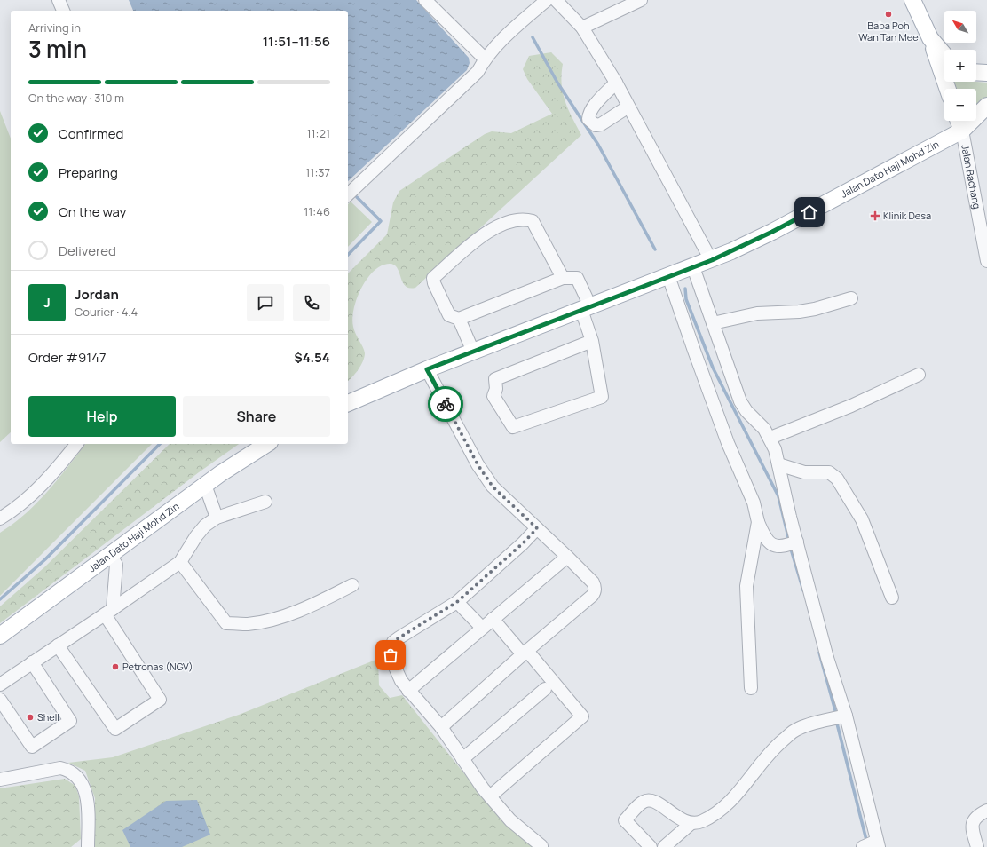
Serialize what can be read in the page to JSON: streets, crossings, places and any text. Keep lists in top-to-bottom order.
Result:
{
  "streets": {
    "main road": ["Jalan Dato Haji Mohd Zin", "Jalan Bachang"]
  },
  "crossings": [
    ["Jalan Dato Haji Mohd Zin", "Jalan Bachang"]
  ],
  "places": {
    "other": ["Baba Poh Wan Tan Mee", "Petronas (NGV)", "Shell"],
    "health": ["Klinik Desa"]
  },
  "north": "top left",
  "page": {
    "map_buttons": ["+", "−"],
    "heading": ["3 min", "Arriving in", "11:51–11:56"],
    "panel": [
      "Jordan",
      "Courier · 4.4",
      "Order #9147",
      "$4.54"
    ],
    "bar": "On the way · 310 m",
    "list": [
      ["Confirmed", "11:21"],
      ["Preparing", "11:37"],
      ["On the way", "11:46"],
      "Delivered"
    ],
    "round": "J",
    "buttons": ["Help", "Share"]
  }
}
